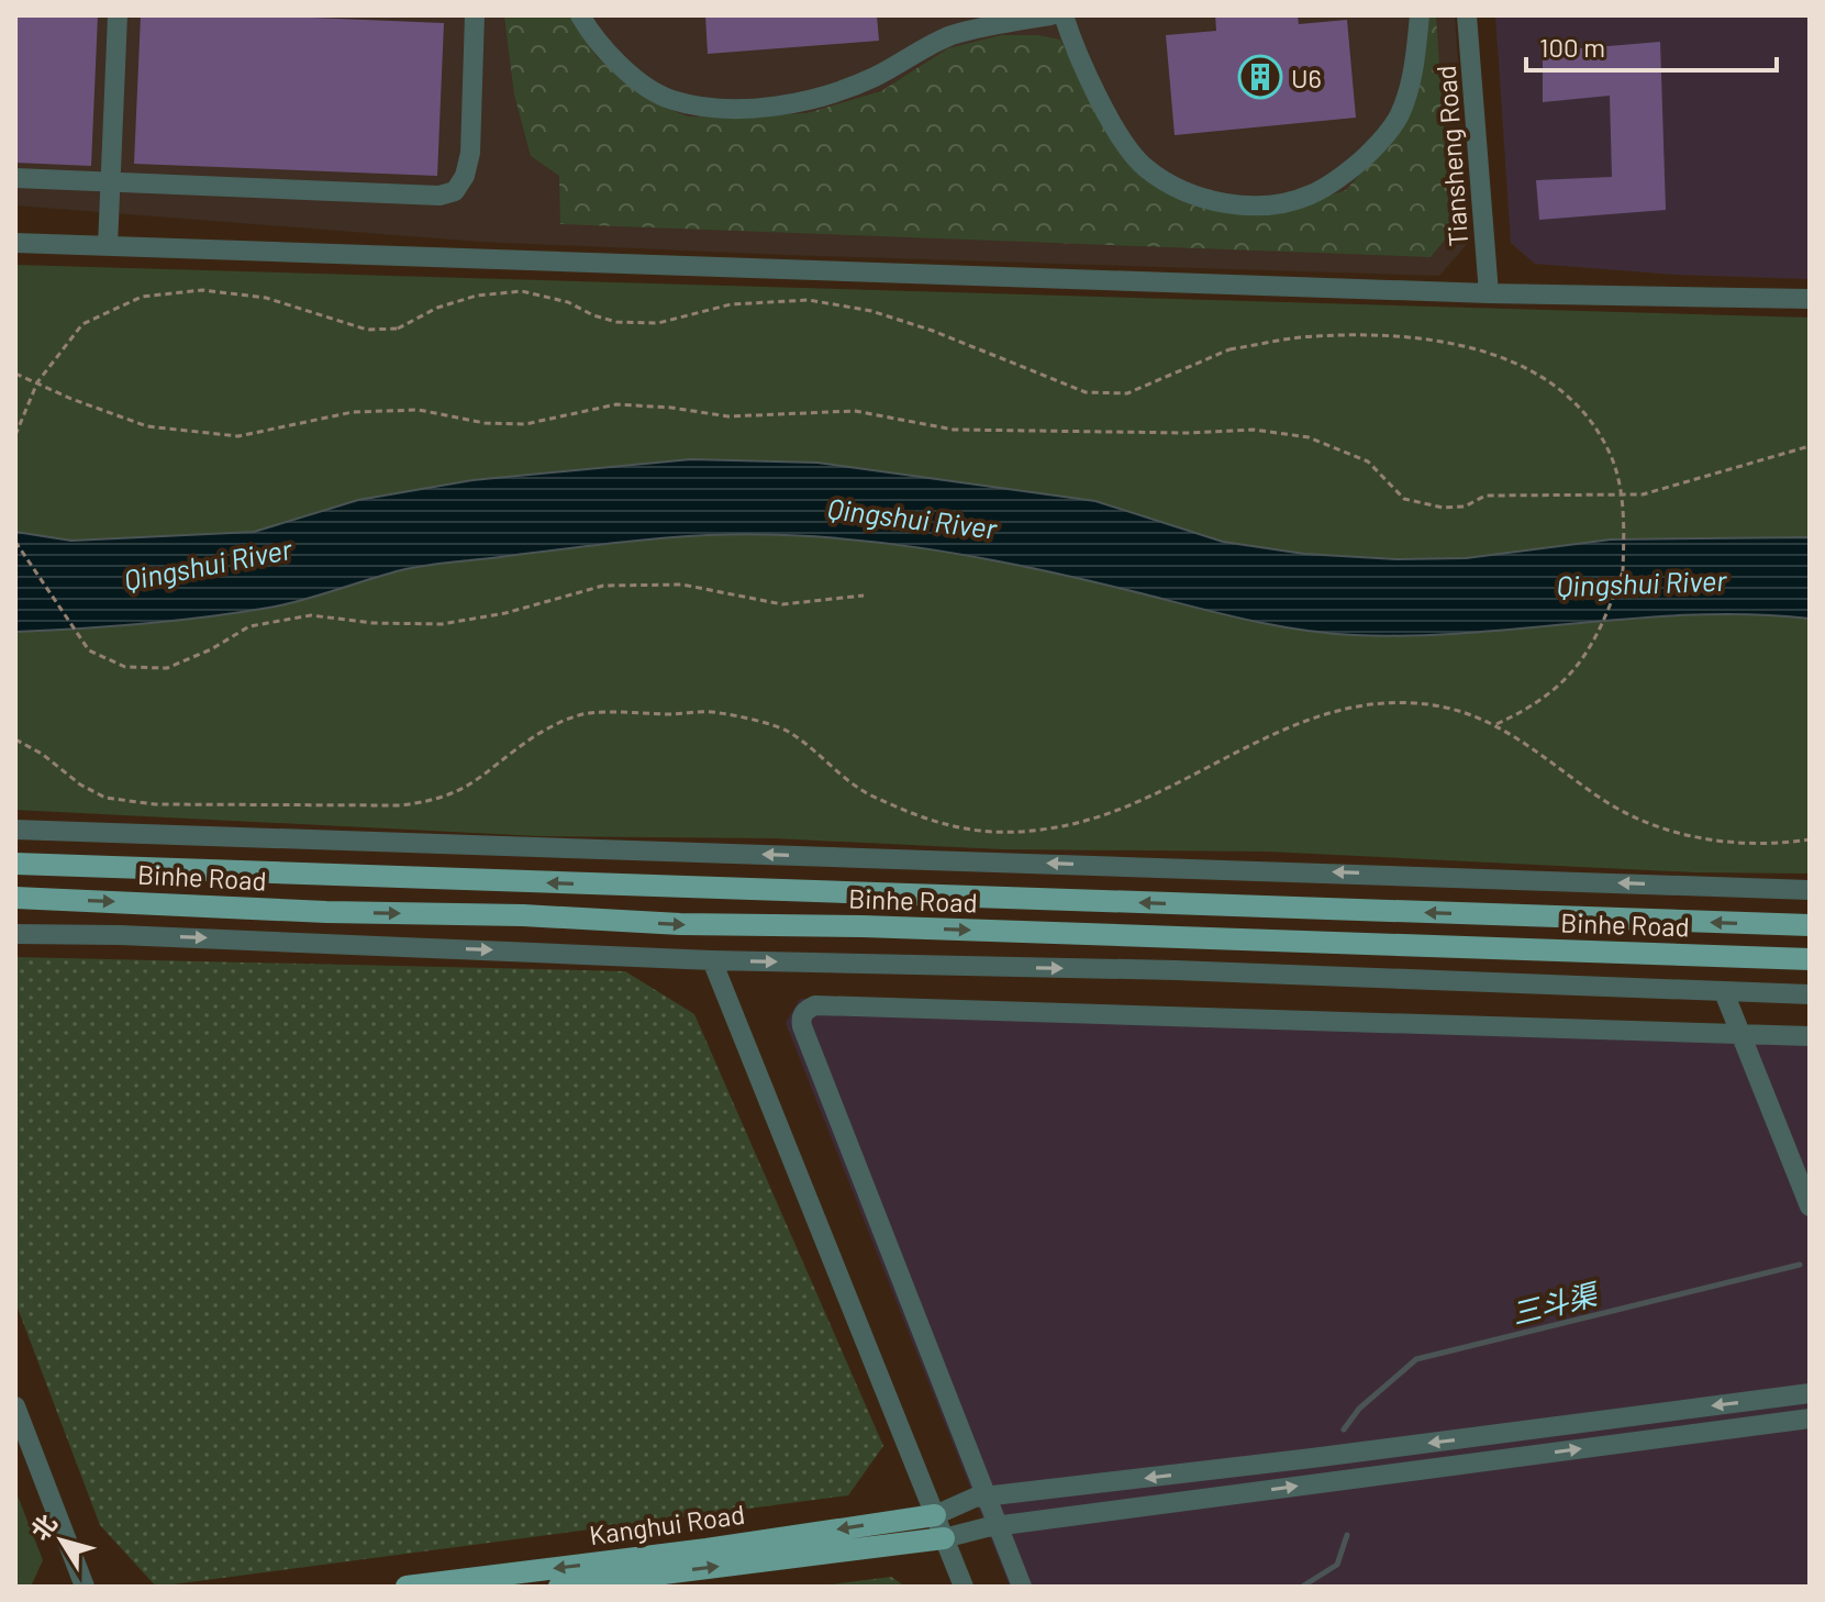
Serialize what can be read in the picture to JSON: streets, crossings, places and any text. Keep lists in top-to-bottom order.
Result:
{
  "streets": {
    "main road": ["Binhe Road", "Kanghui Road"],
    "street": ["Tiansheng Road"]
  },
  "water": ["Qingshui River", "三斗渠"],
  "places": {
    "building": ["U6"]
  },
  "scale_bar": "100 m",
  "north": "top left"
}
